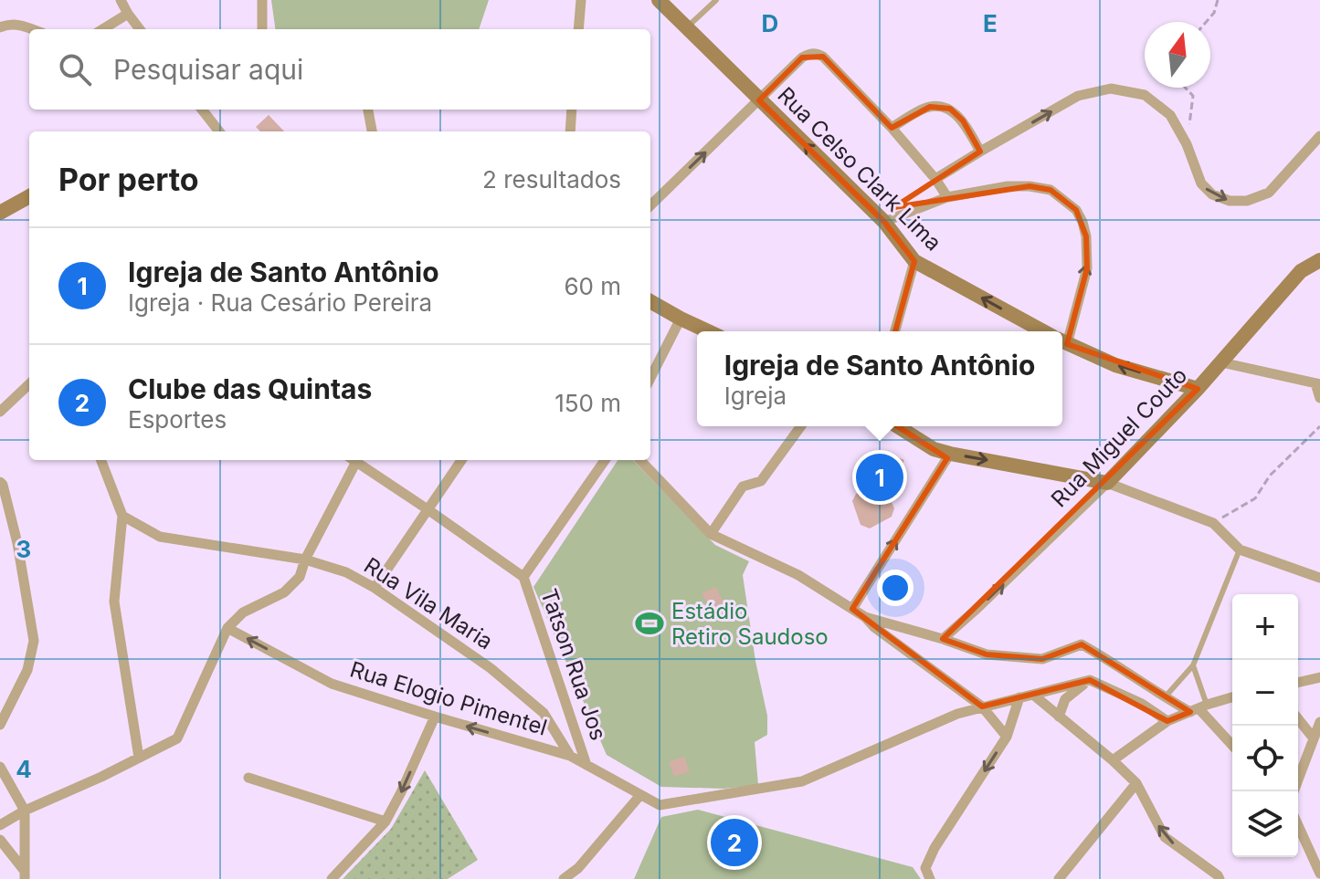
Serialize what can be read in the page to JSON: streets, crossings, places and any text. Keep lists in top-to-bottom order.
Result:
{
  "streets": {
    "street": [
      "Rua Celso Clark Lima",
      "Rua Miguel Couto",
      "Rua Vila Maria",
      "Tatson Rua Jos",
      "Rua Elogio Pimentel"
    ]
  },
  "crossings": [
    ["Rua Celso Clark Lima", "Rua Miguel Couto"],
    ["Rua Vila Maria", "Rua Elogio Pimentel"],
    ["Tatson Rua Jos", "Rua Elogio Pimentel"]
  ],
  "one_way": ["Rua Miguel Couto", "Rua Elogio Pimentel"],
  "places": {
    "sports": ["Estádio Retiro Saudoso"]
  },
  "north": "top",
  "page": {
    "search": "Pesquisar aqui",
    "heading": ["Por perto", "2 resultados"],
    "list": [
      {
        "mark": "1",
        "name": "Igreja de Santo Antônio",
        "note": "Igreja · Rua Cesário Pereira",
        "value": "60 m"
      },
      {
        "mark": "2",
        "name": "Clube das Quintas",
        "note": "Esportes",
        "value": "150 m"
      }
    ],
    "popup": ["Igreja de Santo Antônio", "Igreja"],
    "pins": ["1", "2"],
    "map_buttons": ["+", "−"]
  },
  "grid": {
    "columns": ["D", "E"],
    "rows": ["3", "4"]
  }
}
